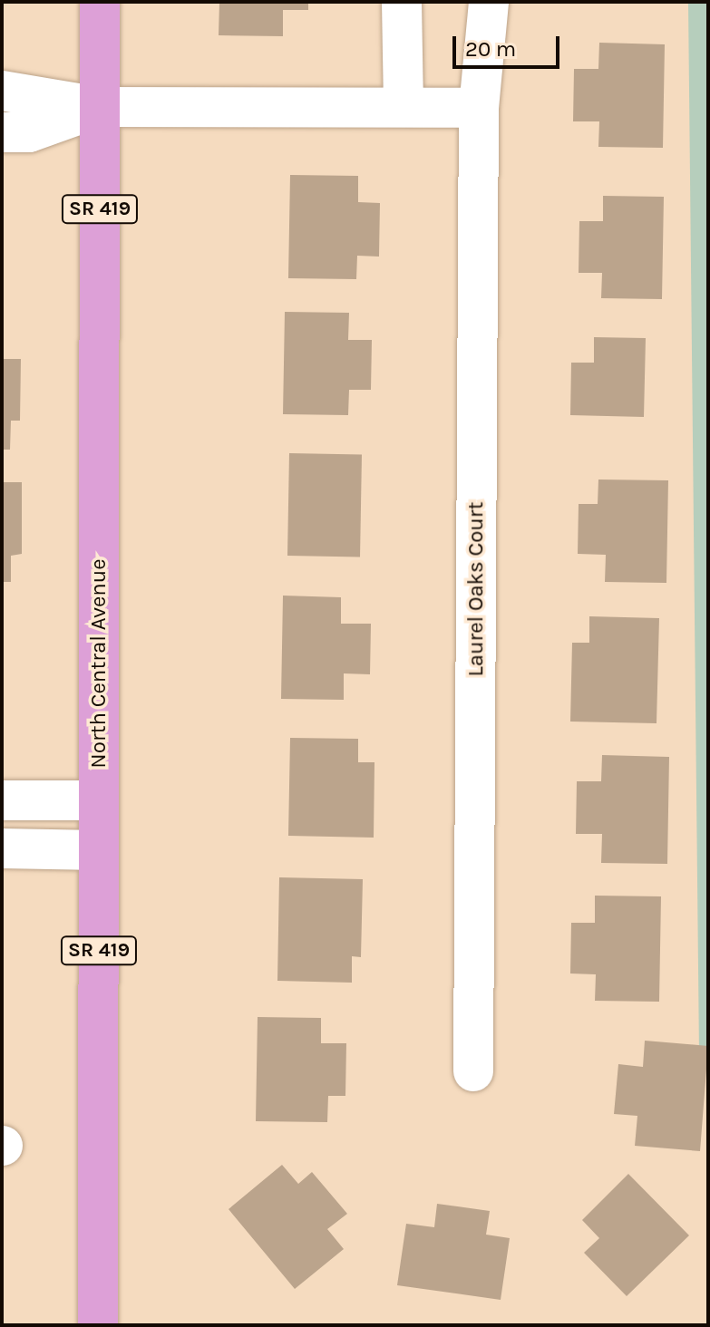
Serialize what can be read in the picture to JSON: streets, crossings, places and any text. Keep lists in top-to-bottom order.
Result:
{
  "streets": {
    "main road": ["SR 419", "North Central Avenue"],
    "street": ["Laurel Oaks Court"]
  },
  "scale_bar": "20 m"
}
